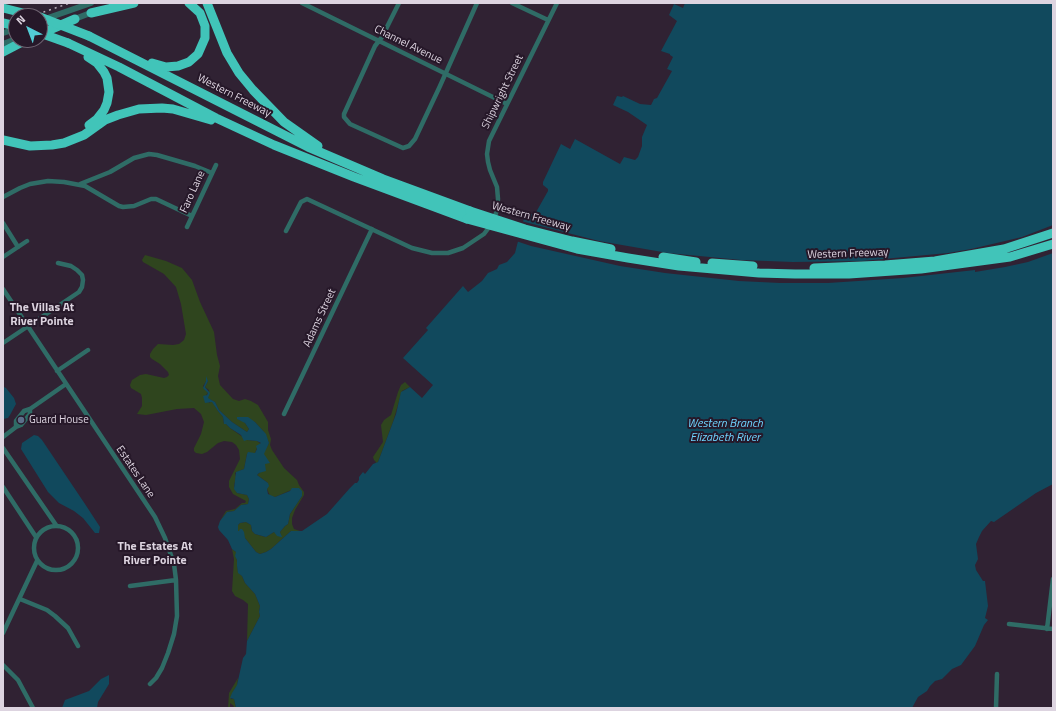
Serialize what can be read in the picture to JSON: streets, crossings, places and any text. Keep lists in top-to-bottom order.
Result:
{
  "streets": {
    "highway": ["Western Freeway"],
    "street": [
      "Channel Avenue",
      "Shipwright Street",
      "Faro Lane",
      "Adams Street",
      "Estates Lane"
    ]
  },
  "crossings": [
    ["Channel Avenue", "Shipwright Street"],
    ["Shipwright Street", "Adams Street"]
  ],
  "districts": ["The Villas At River Pointe", "The Estates At River Pointe"],
  "water": ["Western Branch Elizabeth River"],
  "places": ["Guard House"],
  "north": "top left"
}
